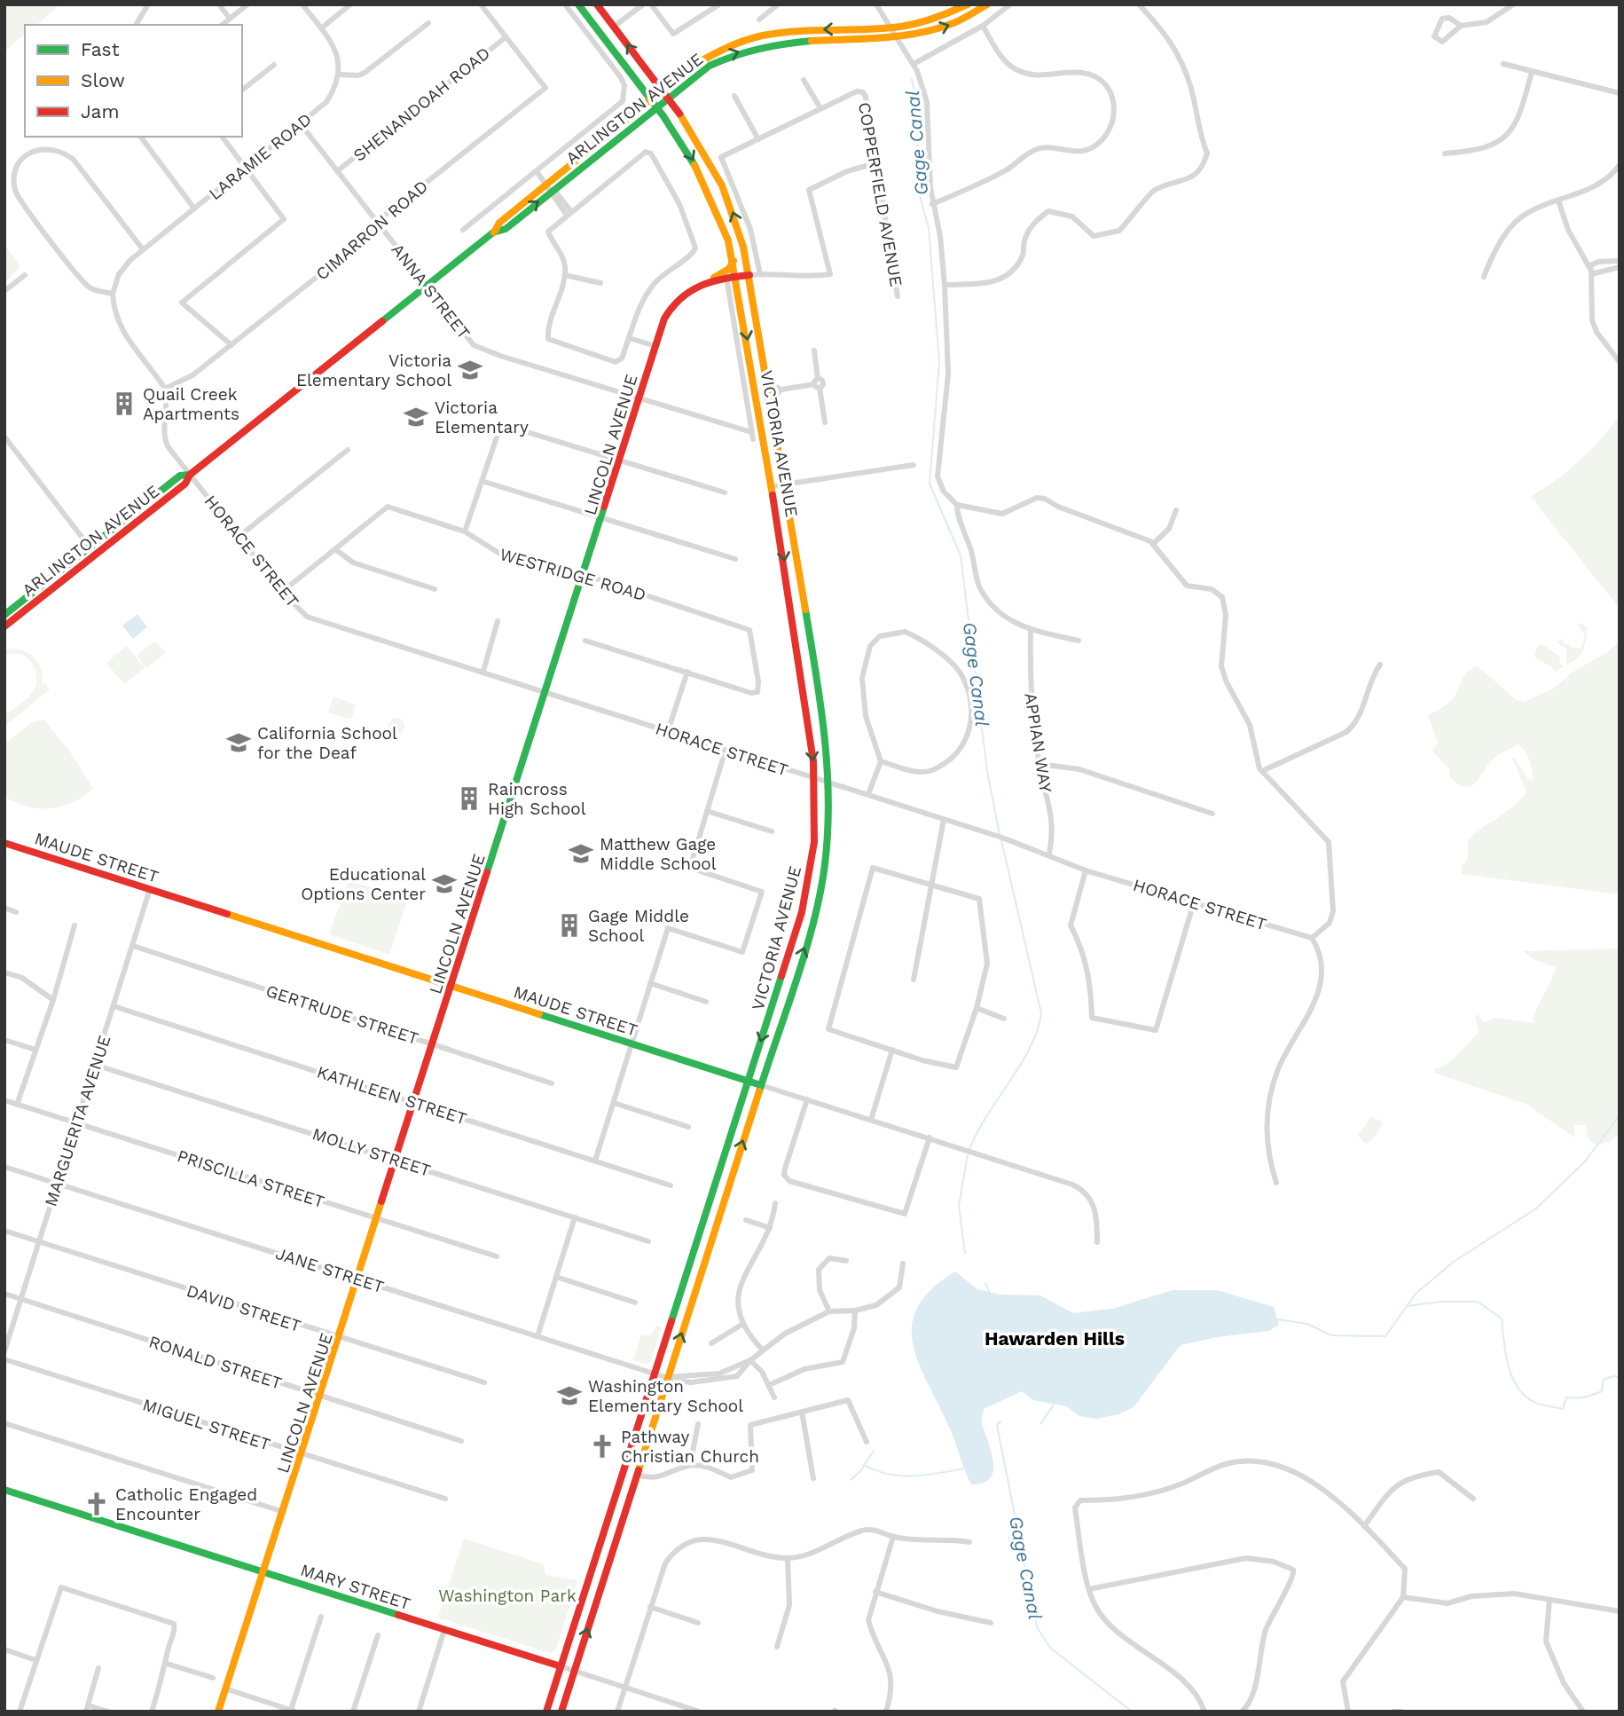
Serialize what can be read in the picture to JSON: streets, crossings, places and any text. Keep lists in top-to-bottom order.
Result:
{
  "streets": {
    "main road": [
      "ARLINGTON AVENUE",
      "VICTORIA AVENUE",
      "LINCOLN AVENUE",
      "MAUDE STREET",
      "MARY STREET"
    ],
    "street": [
      "SHENANDOAH ROAD",
      "LARAMIE ROAD",
      "COPPERFIELD AVENUE",
      "CIMARRON ROAD",
      "ANNA STREET",
      "HORACE STREET",
      "WESTRIDGE ROAD",
      "APPIAN WAY",
      "GERTRUDE STREET",
      "KATHLEEN STREET",
      "MARGUERITA AVENUE",
      "MOLLY STREET",
      "PRISCILLA STREET",
      "JANE STREET",
      "DAVID STREET",
      "RONALD STREET",
      "MIGUEL STREET"
    ]
  },
  "crossings": [
    ["SHENANDOAH ROAD", "CIMARRON ROAD"],
    ["SHENANDOAH ROAD", "ANNA STREET"],
    ["ARLINGTON AVENUE", "ANNA STREET"],
    ["ARLINGTON AVENUE", "VICTORIA AVENUE"],
    ["ARLINGTON AVENUE", "HORACE STREET"],
    ["LARAMIE ROAD", "ANNA STREET"],
    ["COPPERFIELD AVENUE", "LINCOLN AVENUE"],
    ["CIMARRON ROAD", "ANNA STREET"],
    ["CIMARRON ROAD", "HORACE STREET"],
    ["ANNA STREET", "LINCOLN AVENUE"],
    ["VICTORIA AVENUE", "LINCOLN AVENUE"],
    ["VICTORIA AVENUE", "HORACE STREET"],
    ["VICTORIA AVENUE", "MAUDE STREET"],
    ["VICTORIA AVENUE", "JANE STREET"],
    ["VICTORIA AVENUE", "MARY STREET"],
    ["LINCOLN AVENUE", "HORACE STREET"],
    ["LINCOLN AVENUE", "WESTRIDGE ROAD"],
    ["LINCOLN AVENUE", "MAUDE STREET"],
    ["LINCOLN AVENUE", "GERTRUDE STREET"],
    ["LINCOLN AVENUE", "KATHLEEN STREET"],
    ["LINCOLN AVENUE", "MOLLY STREET"],
    ["LINCOLN AVENUE", "PRISCILLA STREET"],
    ["LINCOLN AVENUE", "JANE STREET"],
    ["LINCOLN AVENUE", "DAVID STREET"],
    ["LINCOLN AVENUE", "RONALD STREET"],
    ["LINCOLN AVENUE", "MIGUEL STREET"],
    ["LINCOLN AVENUE", "MARY STREET"],
    ["HORACE STREET", "WESTRIDGE ROAD"],
    ["HORACE STREET", "APPIAN WAY"],
    ["MAUDE STREET", "MARGUERITA AVENUE"],
    ["GERTRUDE STREET", "MARGUERITA AVENUE"],
    ["KATHLEEN STREET", "MARGUERITA AVENUE"],
    ["MARGUERITA AVENUE", "MOLLY STREET"],
    ["MARGUERITA AVENUE", "PRISCILLA STREET"],
    ["MARGUERITA AVENUE", "JANE STREET"],
    ["MARGUERITA AVENUE", "DAVID STREET"],
    ["MARGUERITA AVENUE", "RONALD STREET"]
  ],
  "districts": ["Hawarden Hills"],
  "water": ["Gage Canal"],
  "parks": ["Washington Park"],
  "places": {
    "school or university": [
      "Victoria Elementary School",
      "Victoria Elementary",
      "California School for the Deaf",
      "Matthew Gage Middle School",
      "Educational Options Center",
      "Washington Elementary School"
    ],
    "building": ["Quail Creek Apartments", "Raincross High School", "Gage Middle School"],
    "church": ["Pathway Christian Church", "Catholic Engaged Encounter"]
  },
  "legend": ["Fast", "Slow", "Jam"]
}
